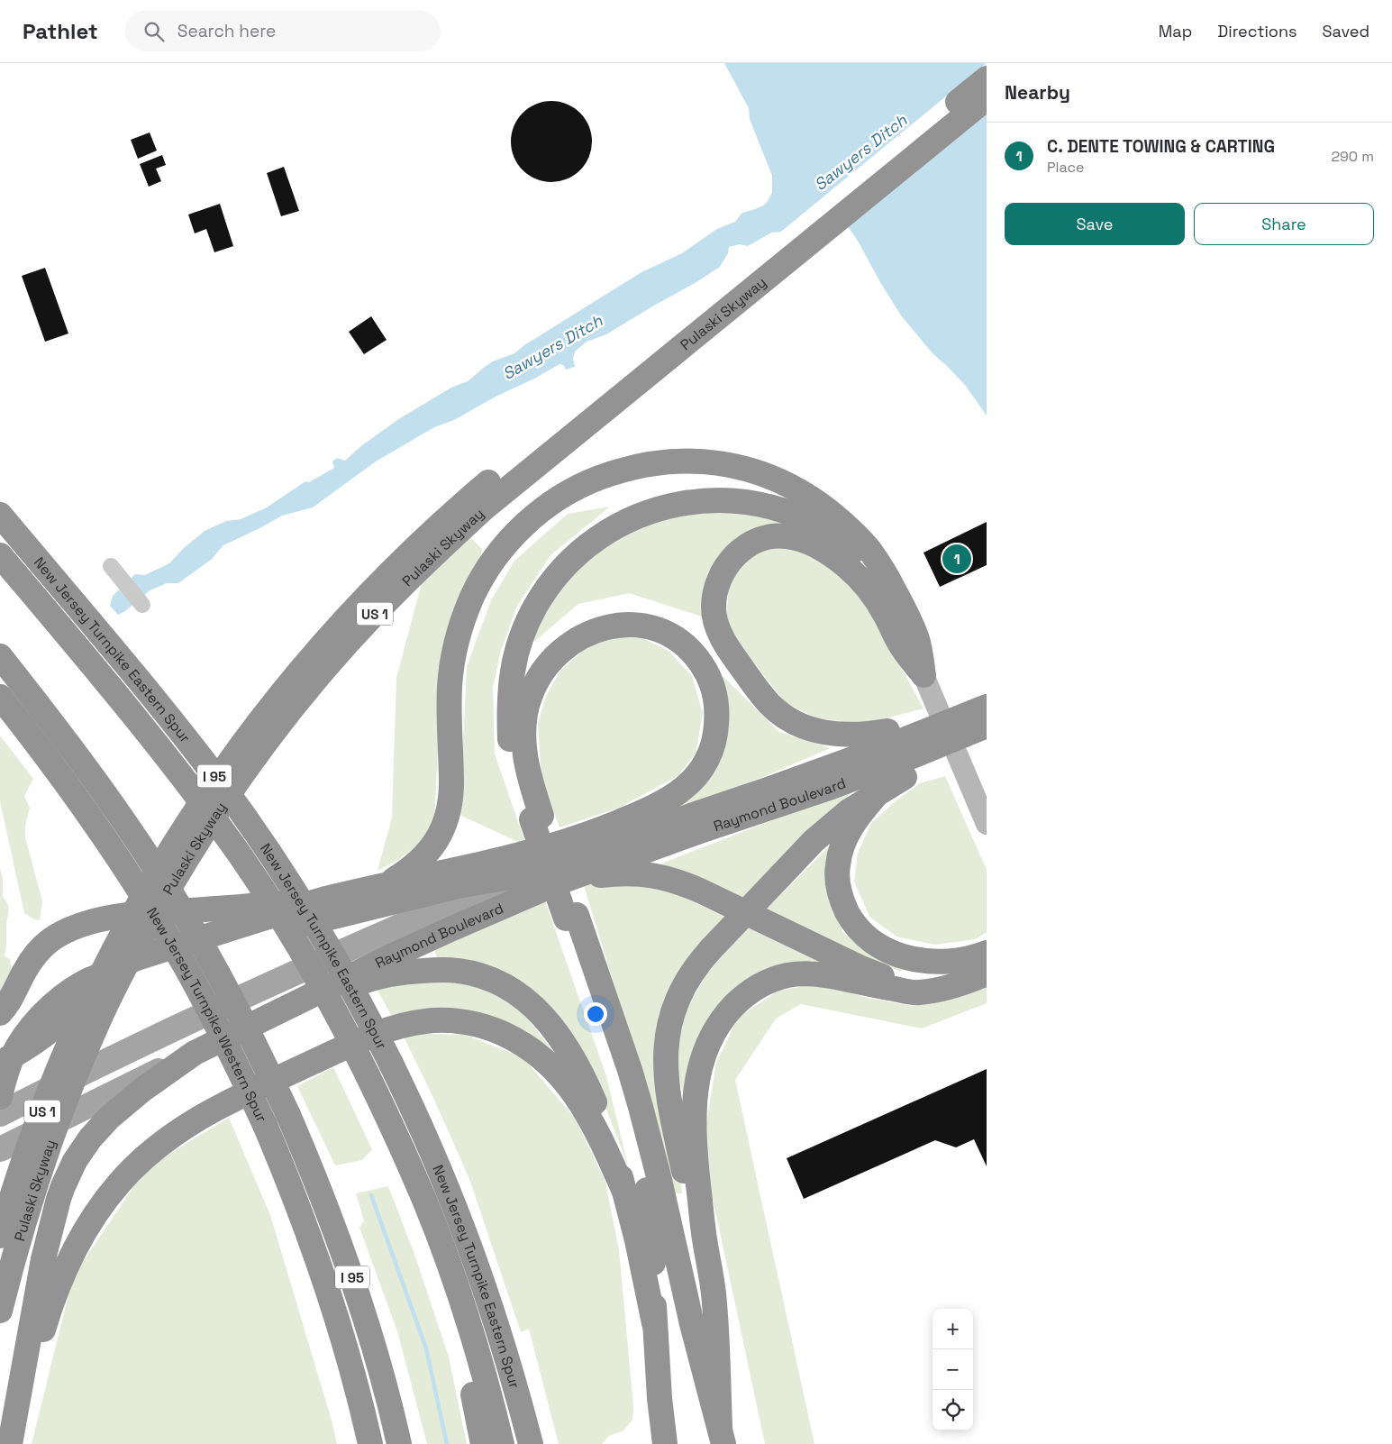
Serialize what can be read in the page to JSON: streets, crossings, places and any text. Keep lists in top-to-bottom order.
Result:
{
  "streets": {
    "highway": [
      "Pulaski Skyway",
      "US 1",
      "New Jersey Turnpike Eastern Spur",
      "I 95",
      "Raymond Boulevard",
      "New Jersey Turnpike Western Spur"
    ]
  },
  "water": ["Sawyers Ditch"],
  "page": {
    "header": "Pathlet",
    "search": "Search here",
    "nav": ["Map", "Directions", "Saved"],
    "heading": "Nearby",
    "list": [
      {
        "mark": "1",
        "name": "C. DENTE TOWING & CARTING",
        "note": "Place",
        "value": "290 m"
      }
    ],
    "buttons": ["Save", "Share"],
    "pins": "1",
    "map_buttons": ["+", "−"]
  }
}
